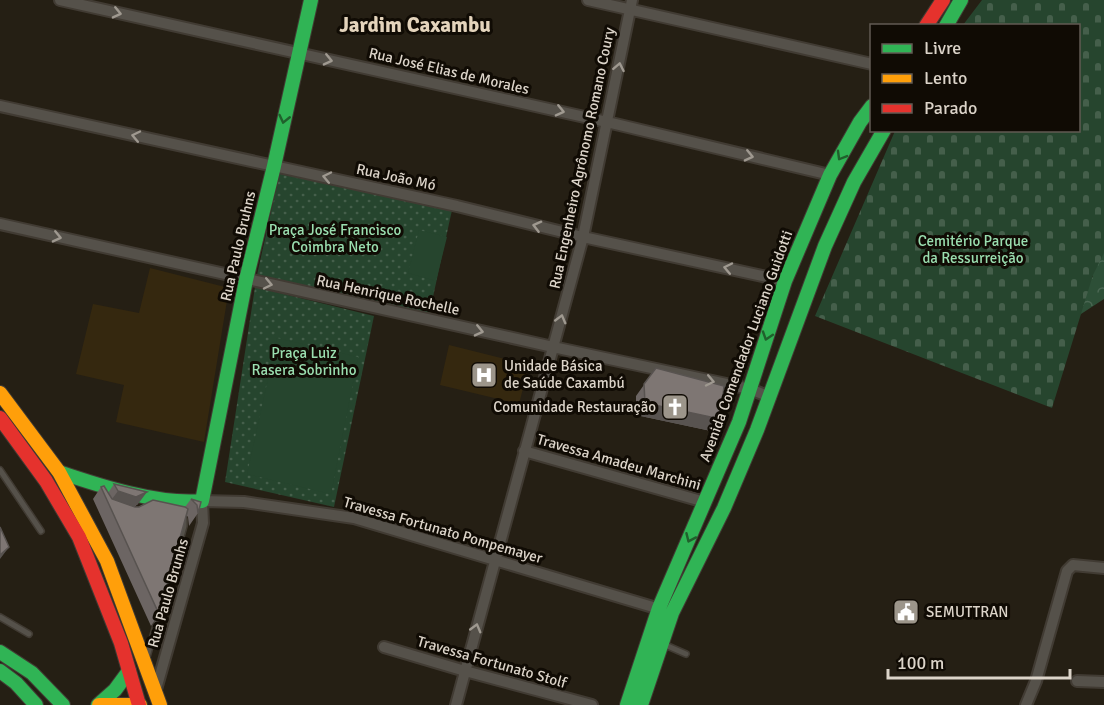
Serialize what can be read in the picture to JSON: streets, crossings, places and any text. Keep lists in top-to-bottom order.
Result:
{
  "streets": {
    "main road": ["Rua Paulo Bruhns", "Avenida Comendador Luciano Guidotti"],
    "street": [
      "Rua José Elias de Morales",
      "Rua Engenheiro Agrônomo Romano Coury",
      "Rua João Mó",
      "Rua Henrique Rochelle",
      "Travessa Amadeu Marchini",
      "Travessa Fortunato Pompemayer",
      "Rua Paulo Brunhs",
      "Travessa Fortunato Stolf"
    ]
  },
  "crossings": [
    ["Rua José Elias de Morales", "Rua Engenheiro Agrônomo Romano Coury"],
    ["Rua José Elias de Morales", "Rua Paulo Bruhns"],
    ["Rua José Elias de Morales", "Avenida Comendador Luciano Guidotti"],
    ["Rua Engenheiro Agrônomo Romano Coury", "Rua João Mó"],
    ["Rua Engenheiro Agrônomo Romano Coury", "Rua Henrique Rochelle"],
    ["Rua Engenheiro Agrônomo Romano Coury", "Travessa Amadeu Marchini"],
    ["Rua Engenheiro Agrônomo Romano Coury", "Travessa Fortunato Pompemayer"],
    ["Rua Engenheiro Agrônomo Romano Coury", "Travessa Fortunato Stolf"],
    ["Rua João Mó", "Rua Paulo Bruhns"],
    ["Rua João Mó", "Avenida Comendador Luciano Guidotti"],
    ["Rua Paulo Bruhns", "Rua Henrique Rochelle"],
    ["Rua Paulo Bruhns", "Travessa Fortunato Pompemayer"],
    ["Rua Paulo Bruhns", "Rua Paulo Brunhs"],
    ["Rua Henrique Rochelle", "Avenida Comendador Luciano Guidotti"],
    ["Avenida Comendador Luciano Guidotti", "Travessa Amadeu Marchini"],
    ["Avenida Comendador Luciano Guidotti", "Travessa Fortunato Pompemayer"],
    ["Travessa Fortunato Pompemayer", "Rua Paulo Brunhs"]
  ],
  "one_way": [
    "Rua José Elias de Morales",
    "Rua Engenheiro Agrônomo Romano Coury",
    "Rua João Mó",
    "Rua Henrique Rochelle"
  ],
  "districts": ["Jardim Caxambu"],
  "parks": ["Praça José Francisco Coimbra Neto", "Cemitério Parque da Ressurreição", "Praça Luiz Rasera Sobrinho"],
  "places": {
    "hospital": ["Unidade Básica de Saúde Caxambú"],
    "church": ["Comunidade Restauração"],
    "public building": ["SEMUTTRAN"]
  },
  "legend": ["Livre", "Lento", "Parado"],
  "scale_bar": "100 m"
}
